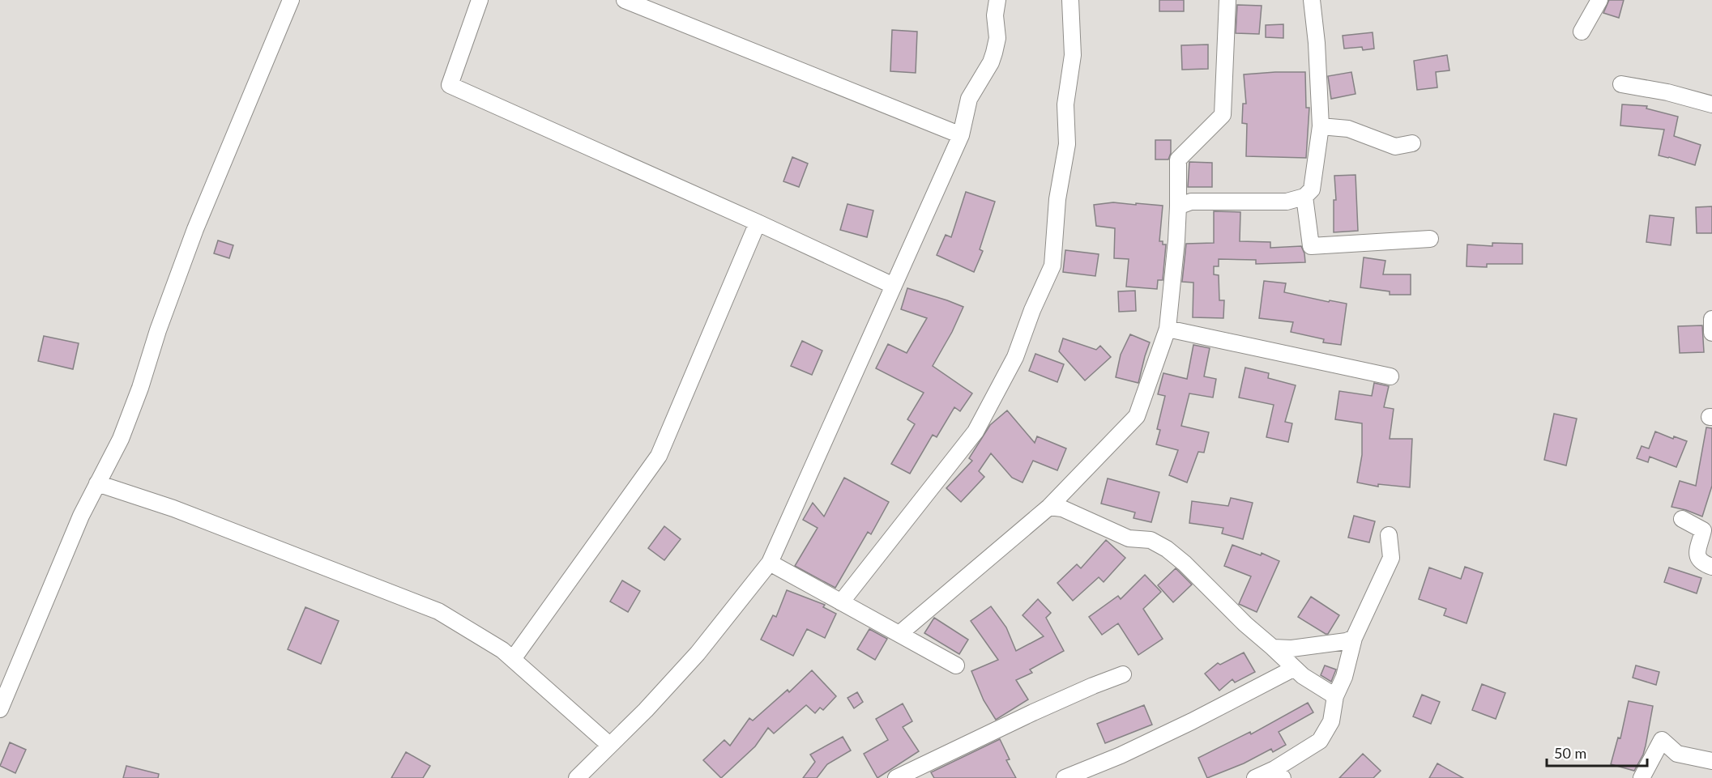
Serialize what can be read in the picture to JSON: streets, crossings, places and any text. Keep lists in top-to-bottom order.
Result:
{
  "scale_bar": "50 m"
}
